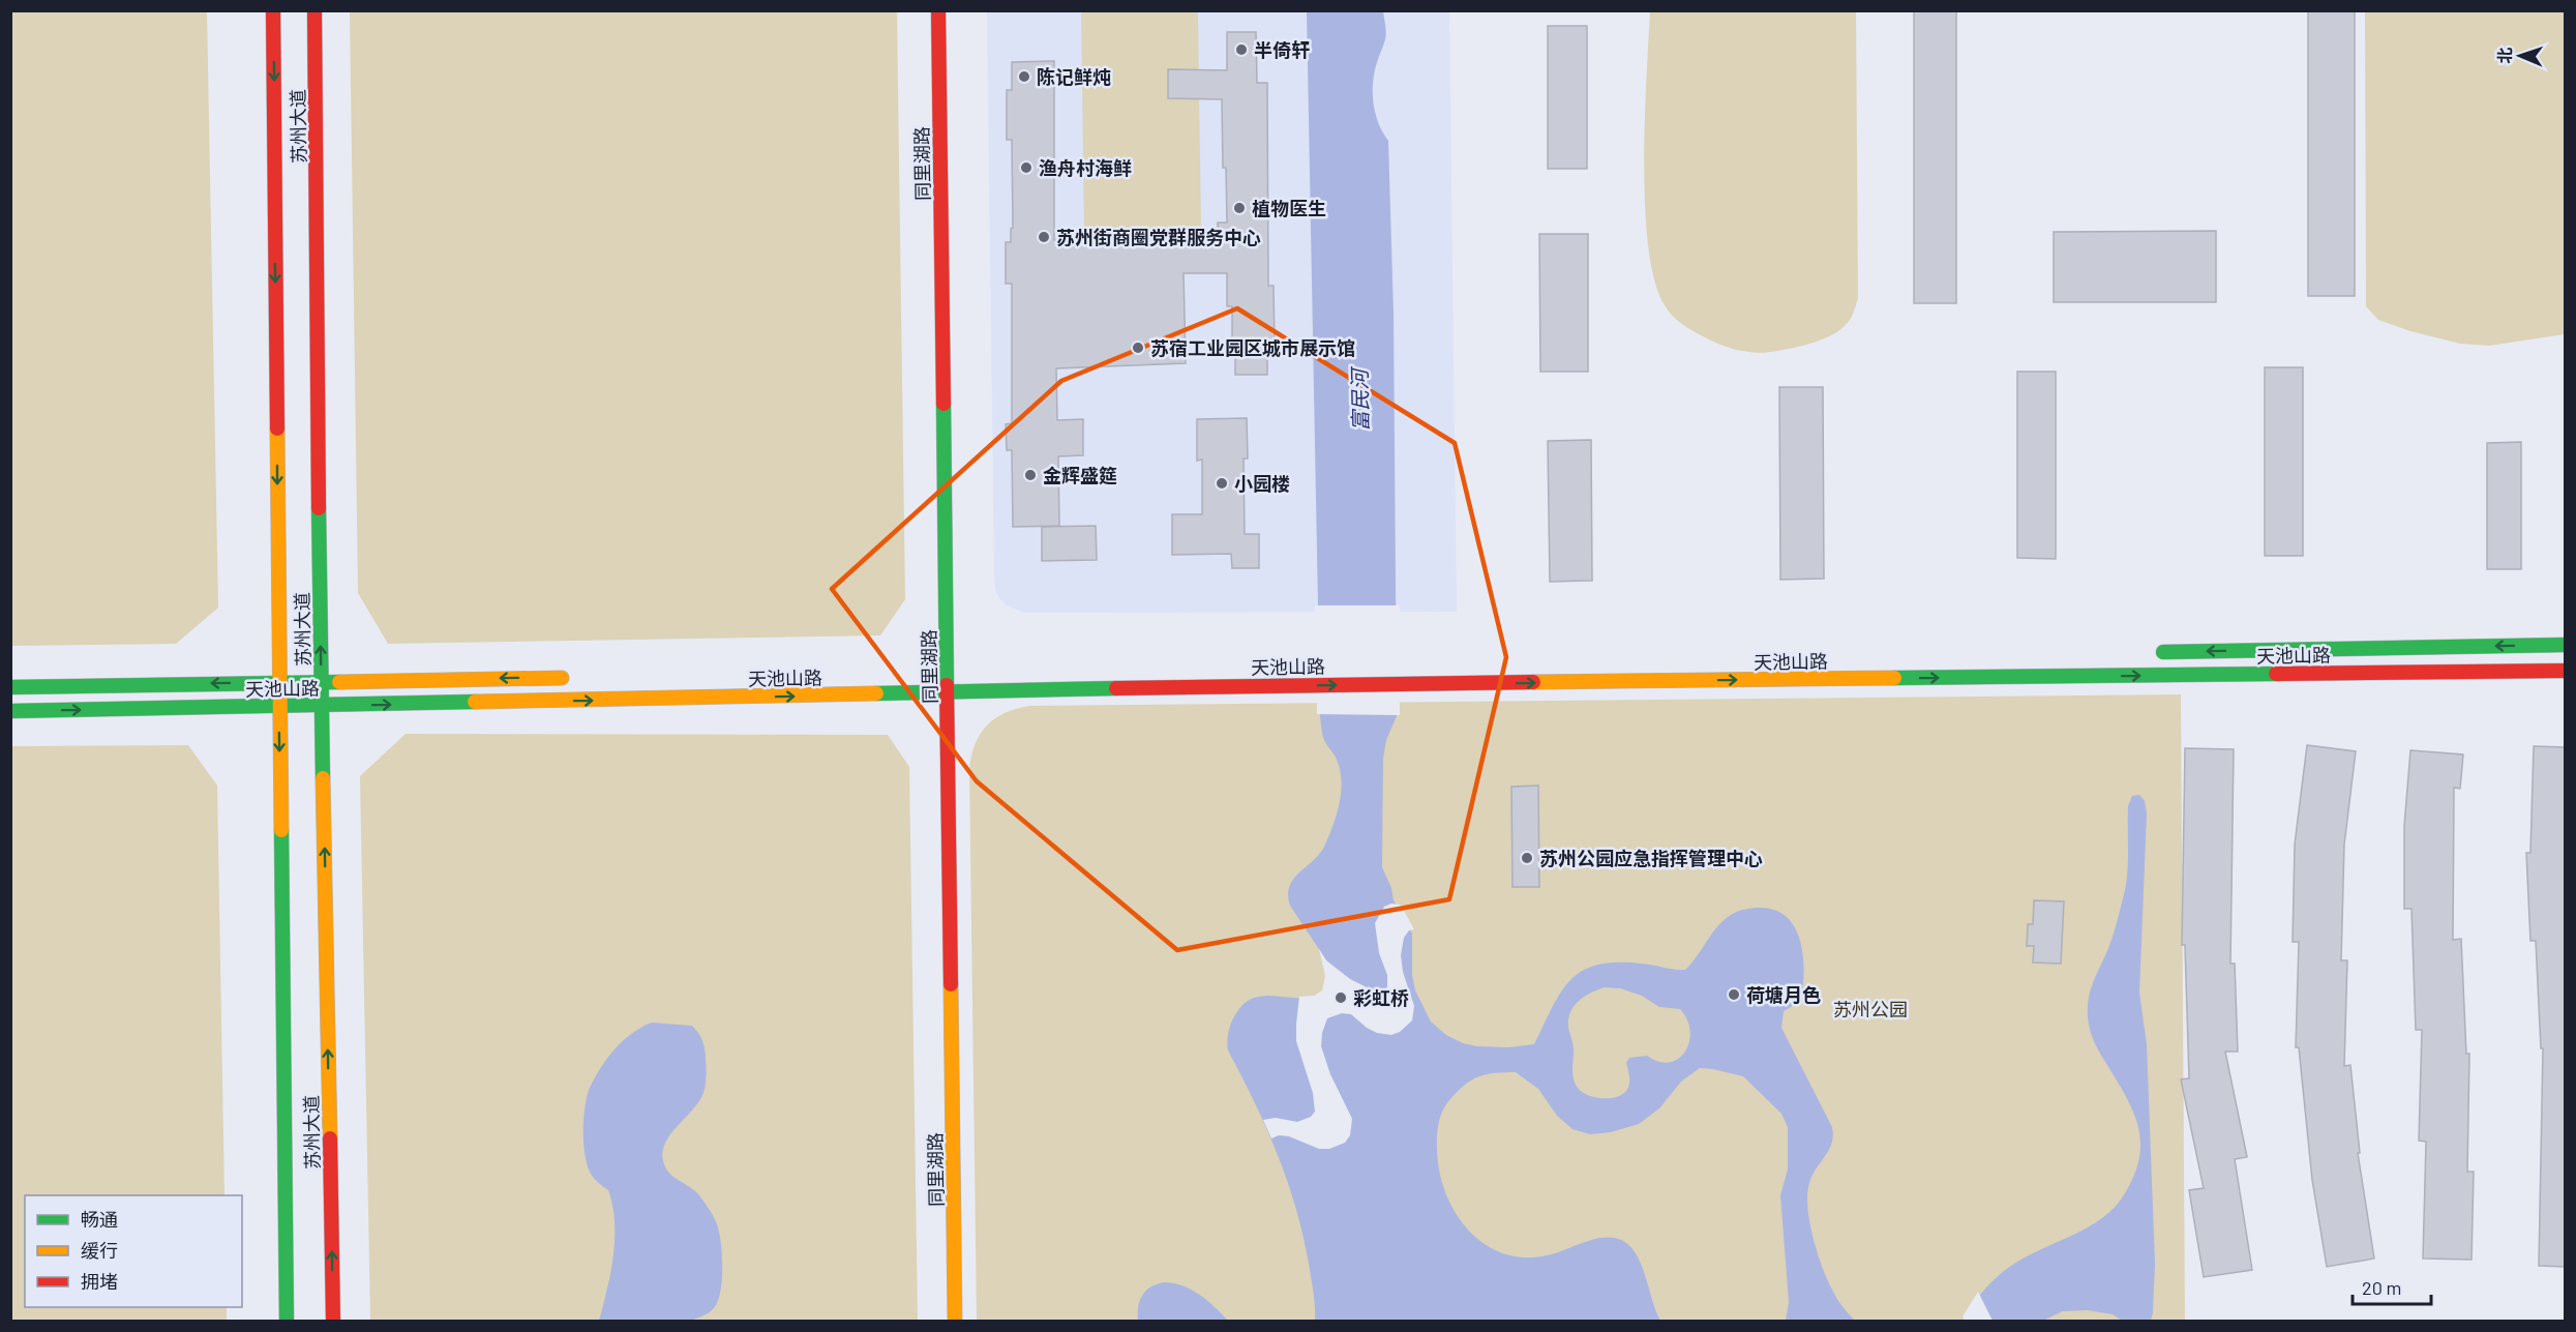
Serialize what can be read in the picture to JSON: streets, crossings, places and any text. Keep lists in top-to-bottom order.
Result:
{
  "streets": {
    "street": ["苏州大道", "同里湖路", "天池山路"]
  },
  "crossings": [
    ["苏州大道", "天池山路"],
    ["同里湖路", "天池山路"]
  ],
  "water": ["富民河"],
  "parks": ["苏州公园"],
  "places": [
    "半倚轩",
    "陈记鲜炖",
    "渔舟村海鲜",
    "植物医生",
    "苏州街商圈党群服务中心",
    "苏宿工业园区城市展示馆",
    "金辉盛筵",
    "小园楼",
    "苏州公园应急指挥管理中心",
    "荷塘月色",
    "彩虹桥"
  ],
  "legend": ["畅通", "缓行", "拥堵"],
  "scale_bar": "20 m",
  "north": "left"
}
